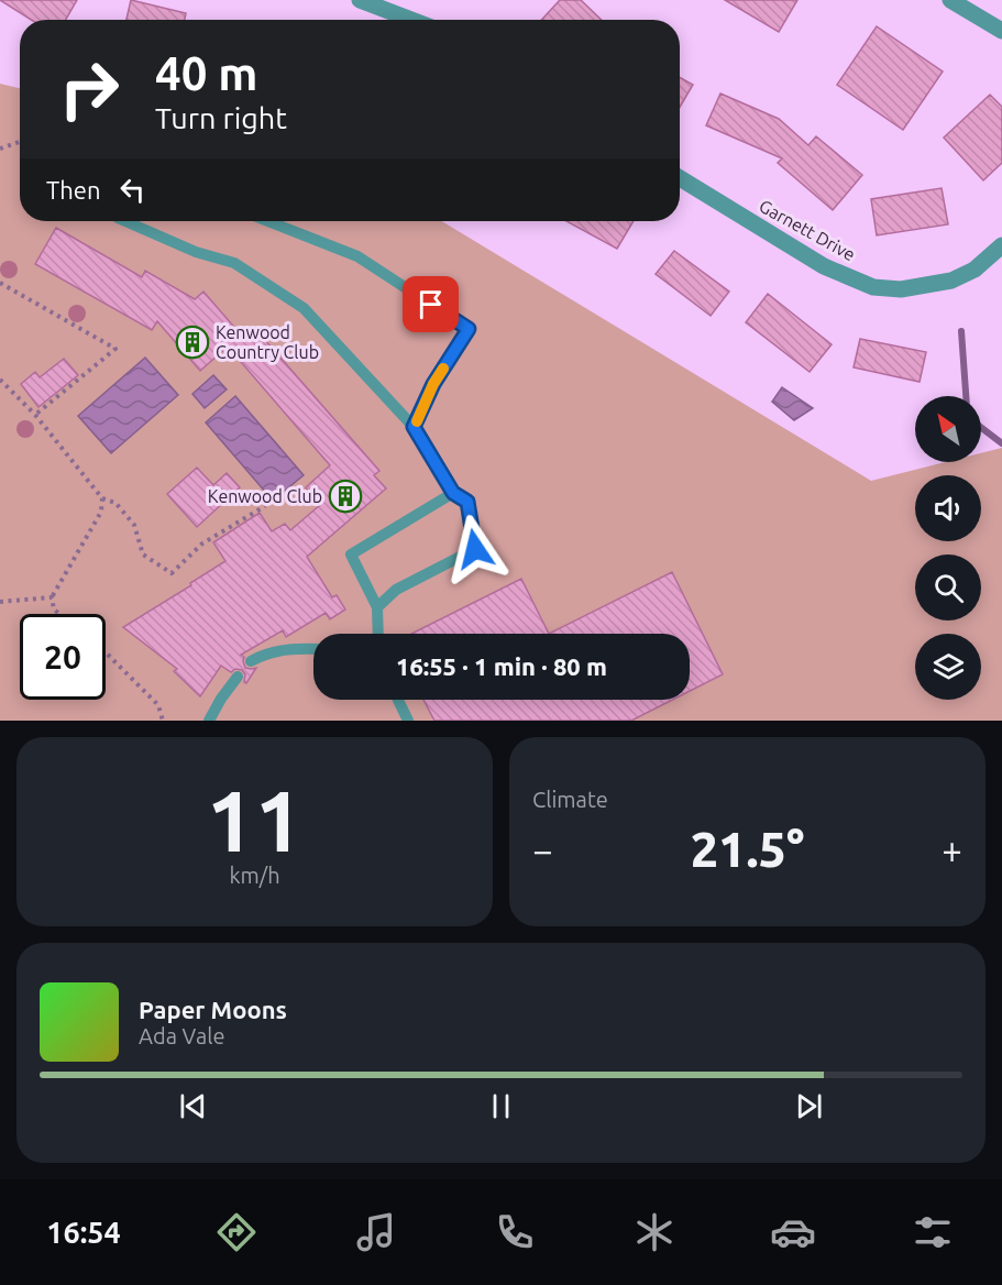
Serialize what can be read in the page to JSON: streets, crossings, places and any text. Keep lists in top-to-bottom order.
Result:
{
  "streets": {
    "street": ["Garnett Drive"]
  },
  "places": {
    "building": ["Kenwood Country Club", "Kenwood Club"]
  },
  "north": "top left",
  "page": {
    "turn": ["40 m", "Turn right"],
    "then": "Then",
    "limit": "20",
    "trip": "16:55 · 1 min · 80 m",
    "tile": [
      ["11", "km/h"],
      "Climate"
    ],
    "heat": ["−", "21.5°", "+"],
    "song": ["Paper Moons", "Ada Vale"],
    "tabs": "16:54"
  }
}
